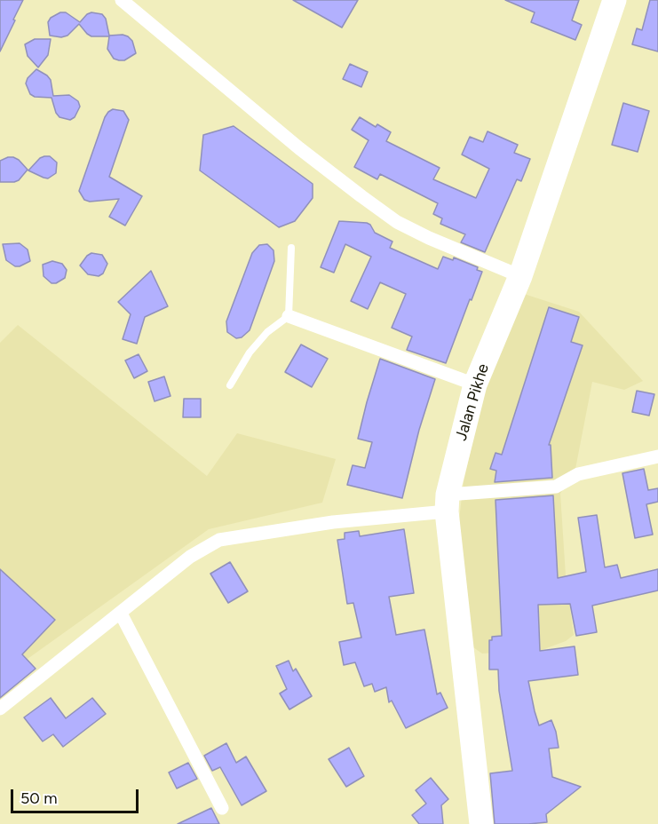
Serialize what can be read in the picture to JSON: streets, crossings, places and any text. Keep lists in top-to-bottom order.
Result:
{
  "streets": {
    "highway": ["Jalan Pikhe"]
  },
  "scale_bar": "50 m"
}
